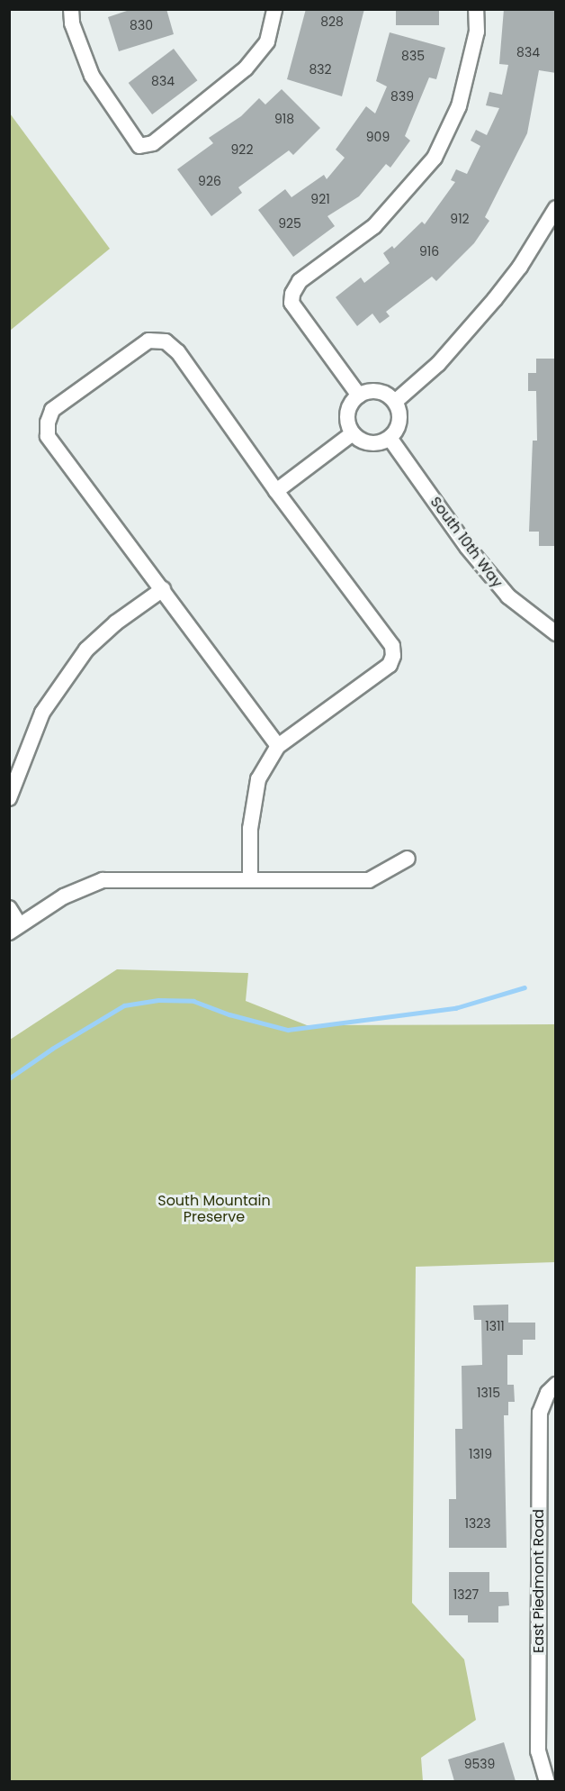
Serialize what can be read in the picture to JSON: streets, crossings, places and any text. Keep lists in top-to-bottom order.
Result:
{
  "streets": {
    "street": ["South 10th Way", "East Piedmont Road"]
  },
  "parks": ["South Mountain Preserve"],
  "house_numbers": [
    "828",
    "830",
    "834",
    "835",
    "832",
    "834",
    "839",
    "918",
    "909",
    "922",
    "926",
    "921",
    "912",
    "925",
    "916",
    "1311",
    "1315",
    "1319",
    "1323",
    "1327",
    "9539"
  ]
}
